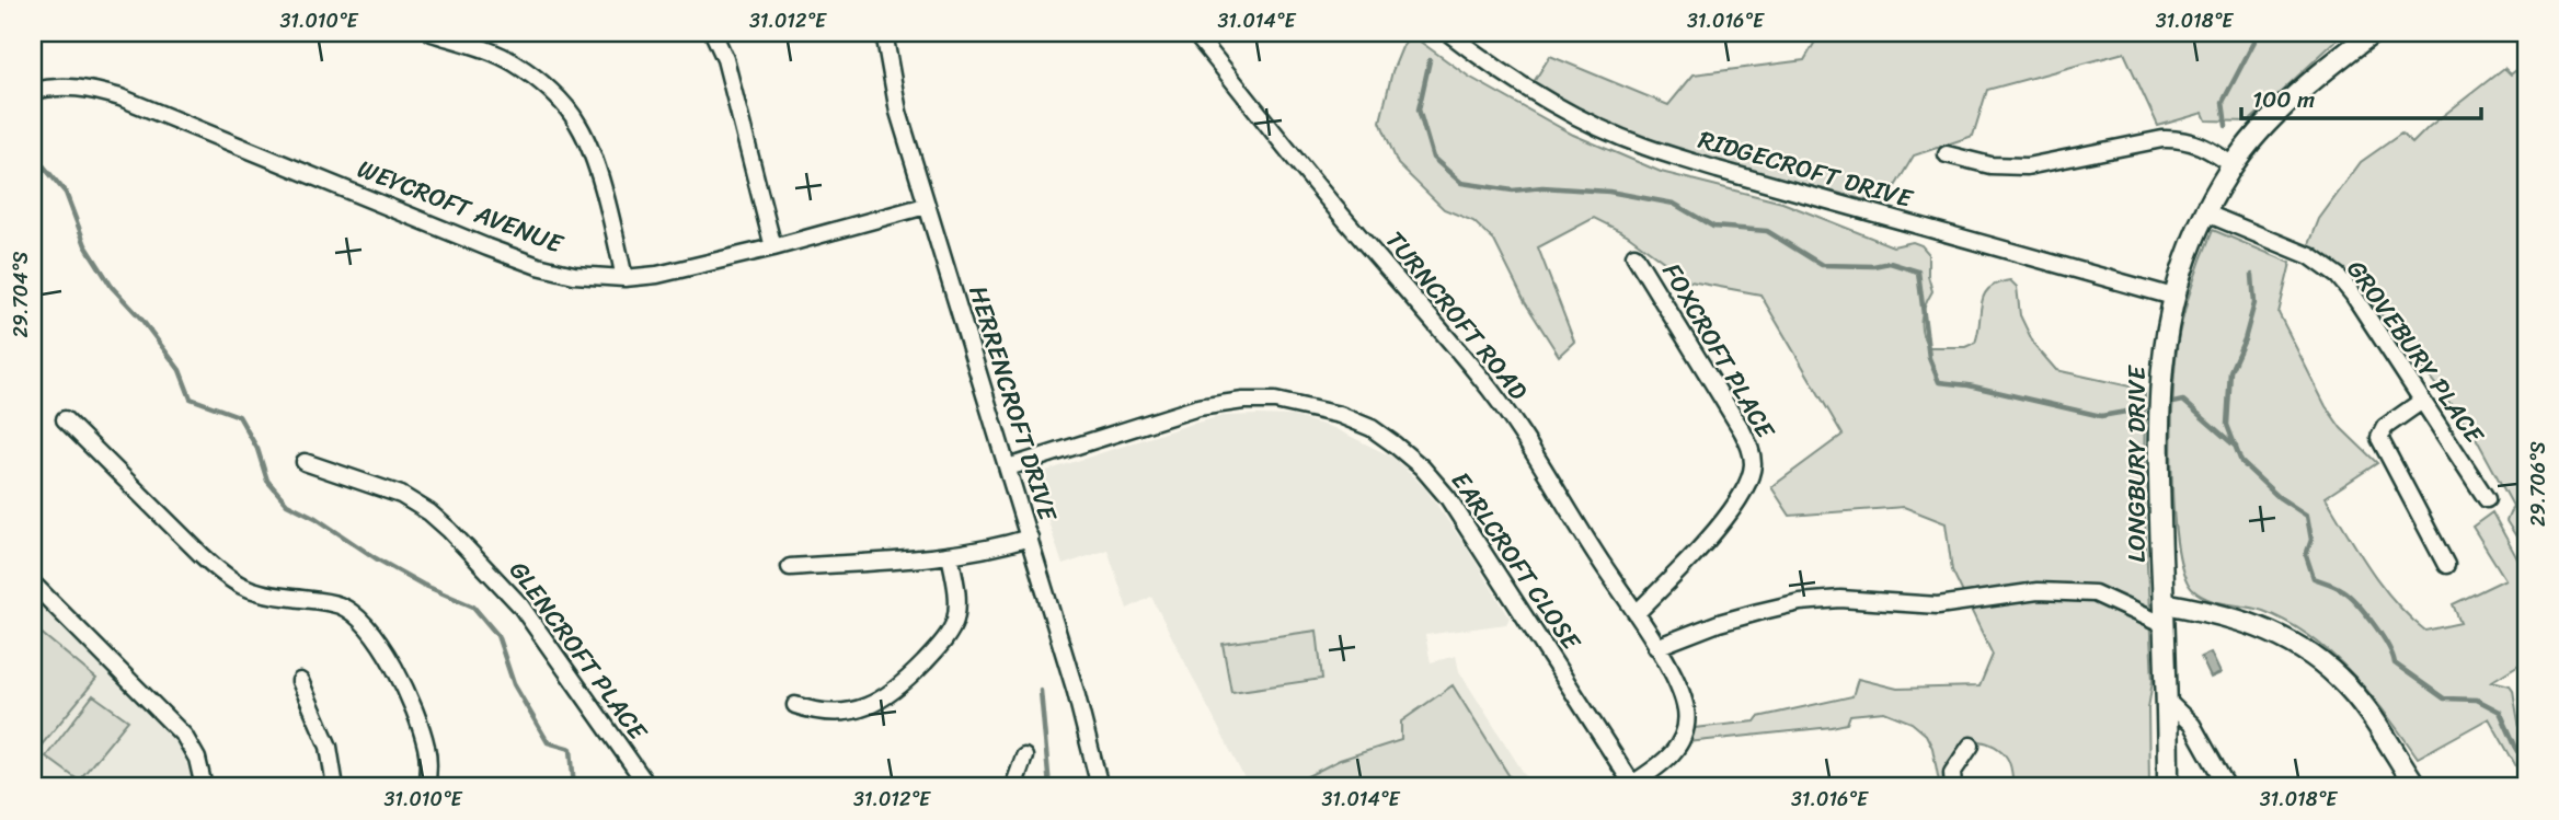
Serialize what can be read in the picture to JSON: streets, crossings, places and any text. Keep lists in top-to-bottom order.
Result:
{
  "streets": {
    "street": [
      "RIDGECROFT DRIVE",
      "WEYCROFT AVENUE",
      "TURNCROFT ROAD",
      "FOXCROFT PLACE",
      "GROVEBURY PLACE",
      "HERRENCROFT DRIVE",
      "LONGBURY DRIVE",
      "EARLCROFT CLOSE",
      "GLENCROFT PLACE"
    ]
  },
  "crossings": [
    ["RIDGECROFT DRIVE", "LONGBURY DRIVE"],
    ["WEYCROFT AVENUE", "HERRENCROFT DRIVE"],
    ["TURNCROFT ROAD", "FOXCROFT PLACE"],
    ["TURNCROFT ROAD", "EARLCROFT CLOSE"],
    ["GROVEBURY PLACE", "LONGBURY DRIVE"],
    ["HERRENCROFT DRIVE", "EARLCROFT CLOSE"]
  ],
  "scale_bar": "100 m",
  "coordinates": [
    "31.010°E",
    "31.012°E",
    "31.014°E",
    "31.016°E",
    "31.018°E",
    "29.704°S",
    "29.706°S"
  ]
}
